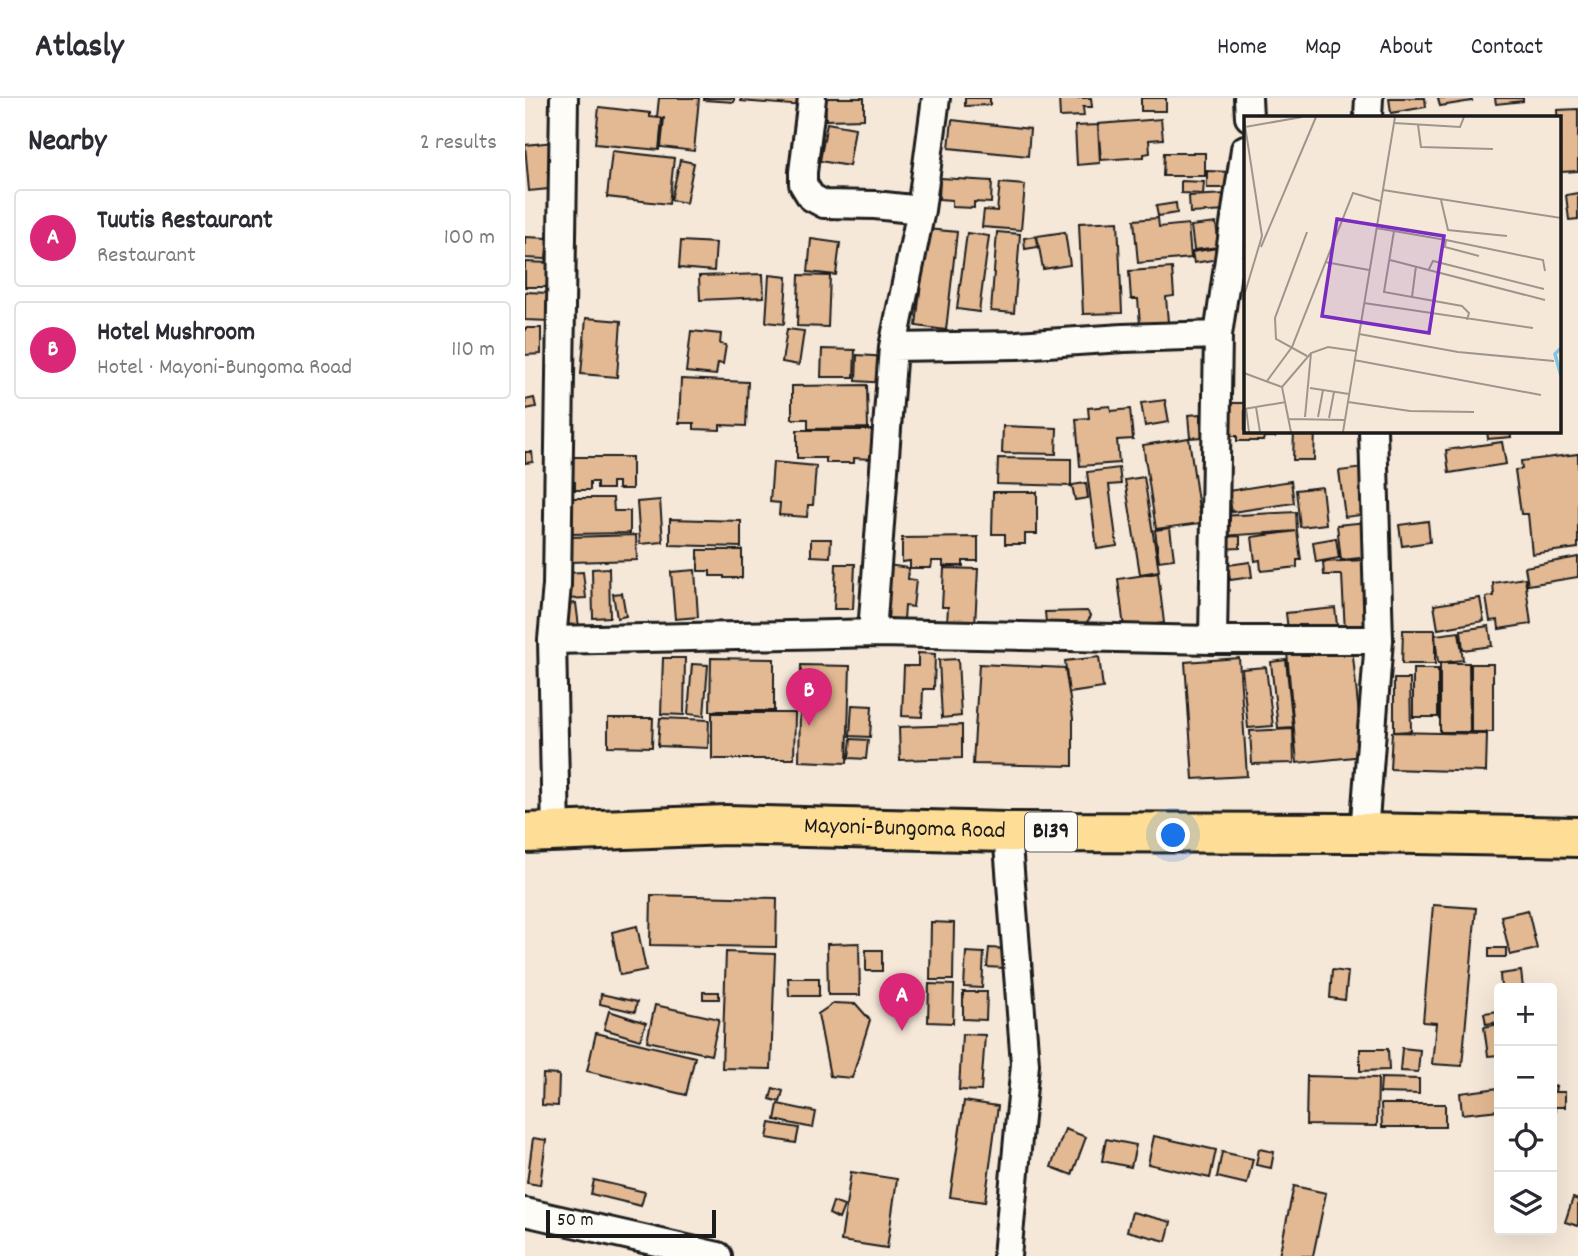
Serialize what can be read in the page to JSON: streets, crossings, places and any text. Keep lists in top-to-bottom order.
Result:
{
  "streets": {
    "main road": ["Mayoni-Bungoma Road", "B139"]
  },
  "scale_bar": "50 m",
  "page": {
    "header": "Atlasly",
    "nav": [
      "Home",
      "Map",
      "About",
      "Contact"
    ],
    "heading": ["Nearby", "2 results"],
    "list": [
      {
        "mark": "A",
        "name": "Tuutis Restaurant",
        "note": "Restaurant",
        "value": "100 m"
      },
      {
        "mark": "B",
        "name": "Hotel Mushroom",
        "note": "Hotel · Mayoni-Bungoma Road",
        "value": "110 m"
      }
    ],
    "pins": ["B", "A"],
    "map_buttons": ["+", "−"],
    "scale": "50 m"
  }
}
